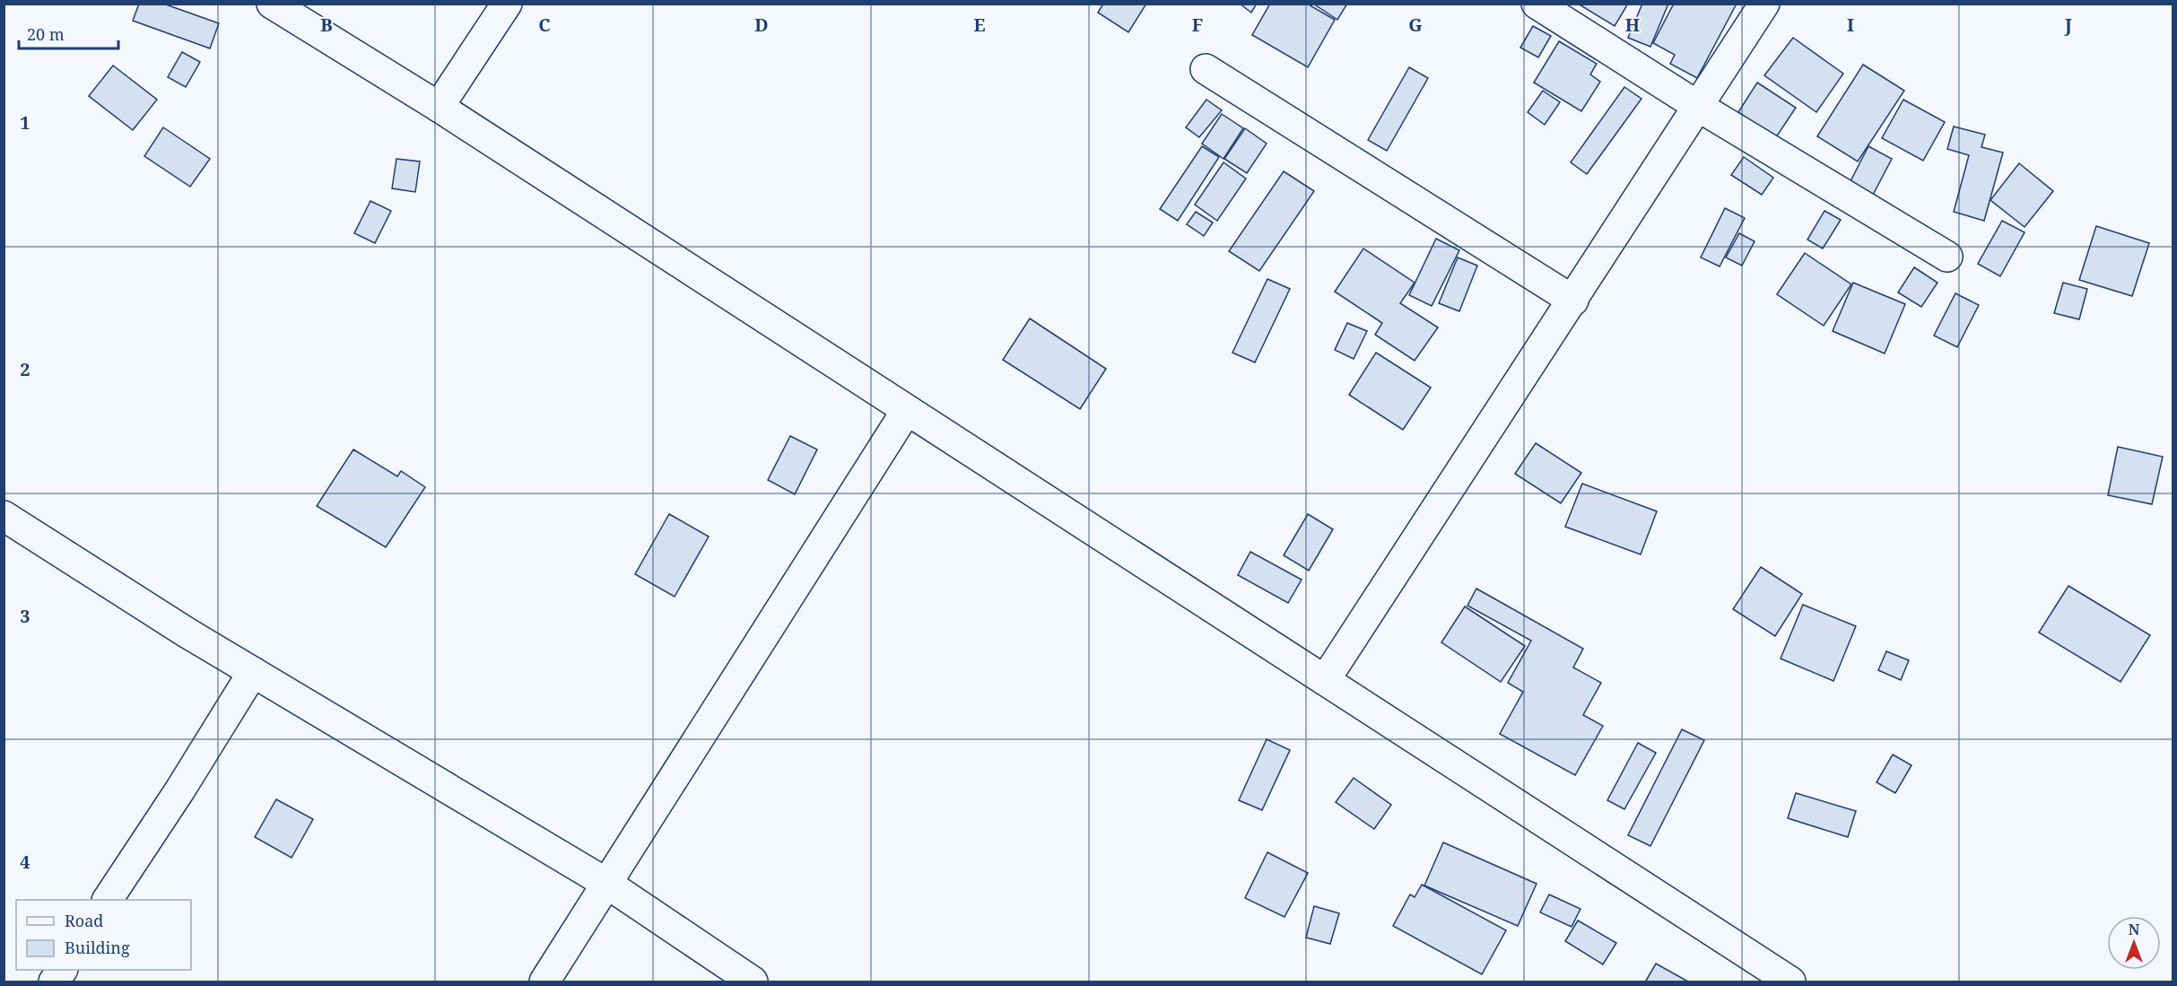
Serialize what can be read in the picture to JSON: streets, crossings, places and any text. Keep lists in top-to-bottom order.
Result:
{
  "legend": ["Road", "Building"],
  "scale_bar": "20 m",
  "north": "top",
  "grid": {
    "columns": [
      "B",
      "C",
      "D",
      "E",
      "F",
      "G",
      "H",
      "I",
      "J"
    ],
    "rows": [
      "1",
      "2",
      "3",
      "4"
    ]
  }
}
